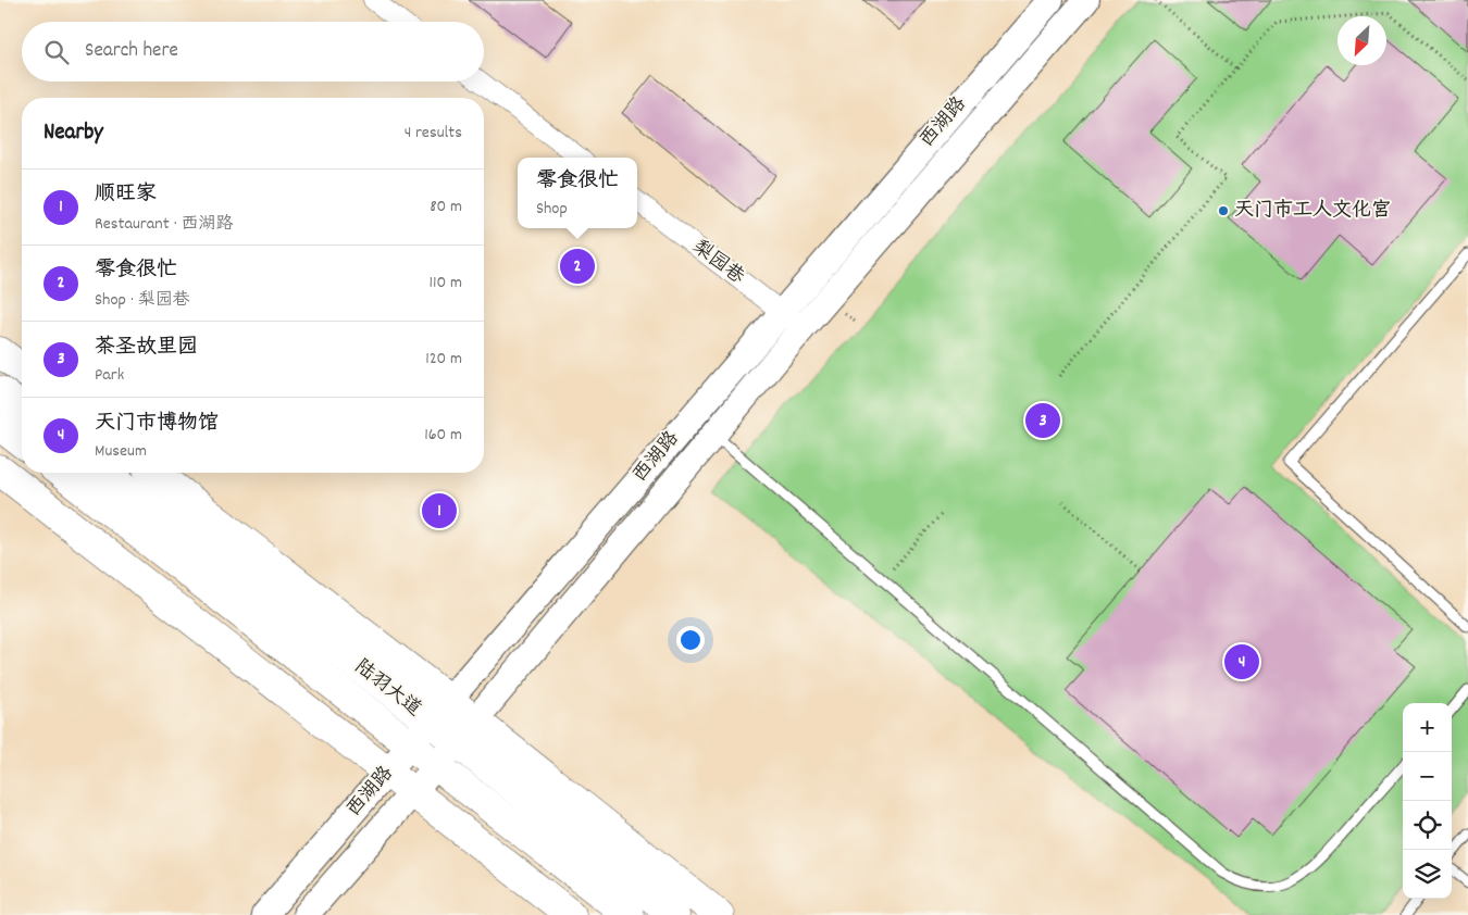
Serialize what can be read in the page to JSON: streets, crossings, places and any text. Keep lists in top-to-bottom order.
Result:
{
  "streets": {
    "main road": ["西湖路", "陆羽大道"],
    "street": ["梨园巷"]
  },
  "crossings": [
    ["西湖路", "梨园巷"],
    ["西湖路", "陆羽大道"]
  ],
  "places": ["天门市工人文化宫"],
  "north": "bottom left",
  "page": {
    "search": "Search here",
    "heading": ["Nearby", "4 results"],
    "popup": ["零食很忙", "Shop"],
    "list": [
      {
        "mark": "1",
        "name": "顺旺家",
        "note": "Restaurant · 西湖路",
        "value": "80 m"
      },
      {
        "mark": "2",
        "name": "零食很忙",
        "note": "Shop · 梨园巷",
        "value": "110 m"
      },
      {
        "mark": "3",
        "name": "茶圣故里园",
        "note": "Park",
        "value": "120 m"
      },
      {
        "mark": "4",
        "name": "天门市博物馆",
        "note": "Museum",
        "value": "160 m"
      }
    ],
    "pins": [
      "2",
      "3",
      "1",
      "4"
    ],
    "map_buttons": ["+", "−"]
  }
}
